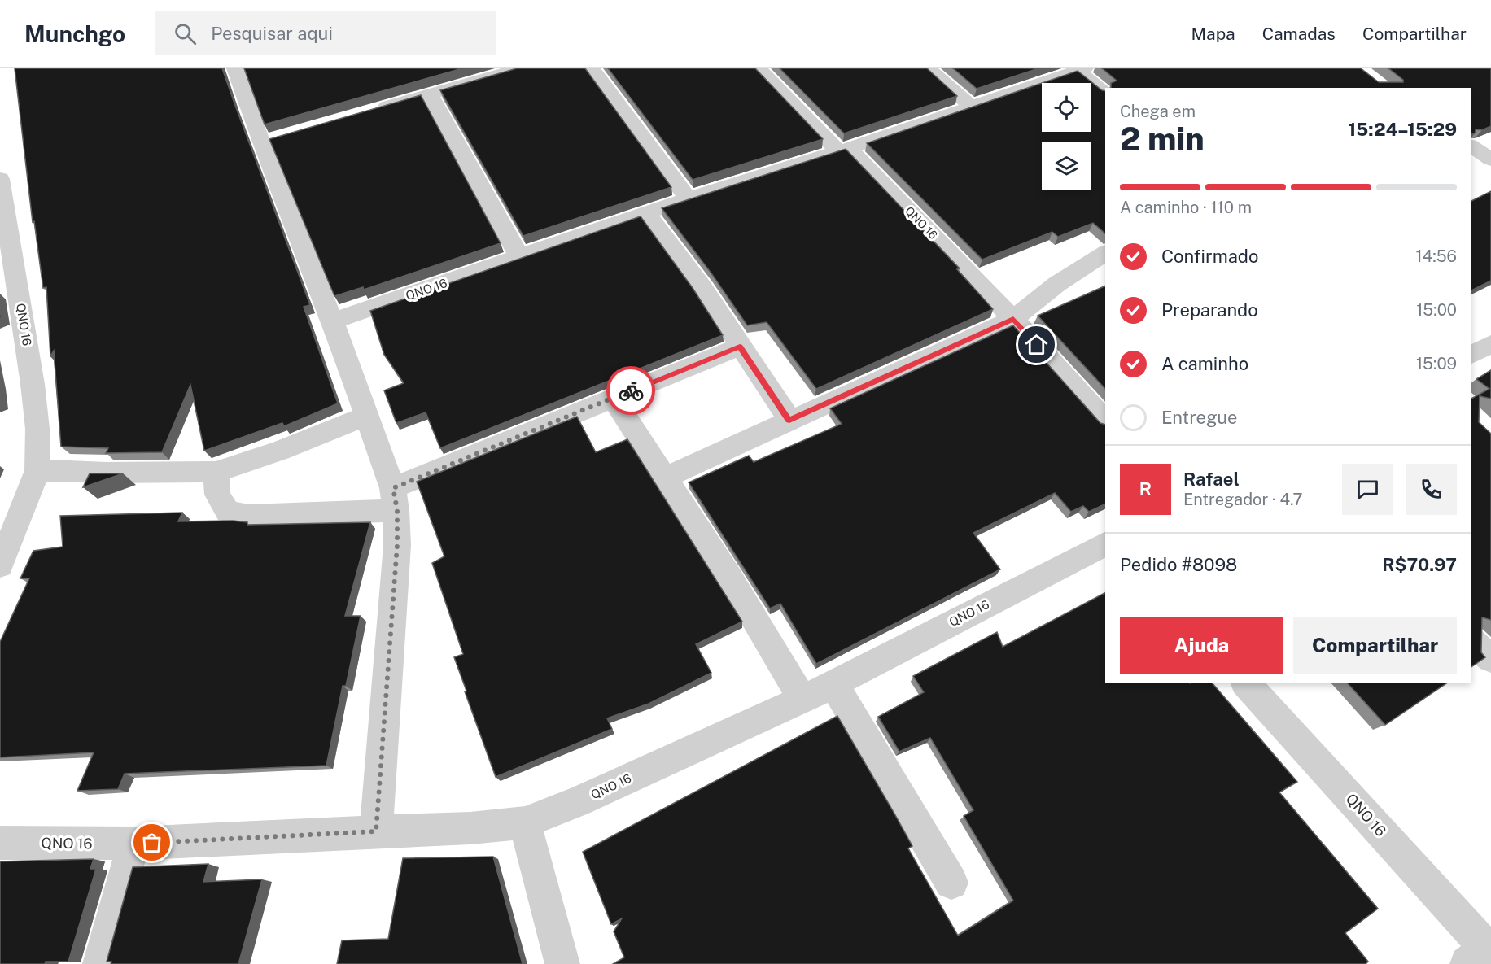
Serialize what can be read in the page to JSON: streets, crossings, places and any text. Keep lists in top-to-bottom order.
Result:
{
  "streets": {
    "street": ["QNO 16"]
  },
  "page": {
    "header": "Munchgo",
    "search": "Pesquisar aqui",
    "nav": ["Mapa", "Camadas", "Compartilhar"],
    "heading": ["2 min", "Chega em", "15:24–15:29"],
    "panel": [
      "Rafael",
      "Entregador · 4.7",
      "Pedido #8098",
      "R$70.97"
    ],
    "bar": "A caminho · 110 m",
    "list": [
      ["Confirmado", "14:56"],
      ["Preparando", "15:00"],
      ["A caminho", "15:09"],
      "Entregue"
    ],
    "round": "R",
    "buttons": ["Ajuda", "Compartilhar"]
  }
}
